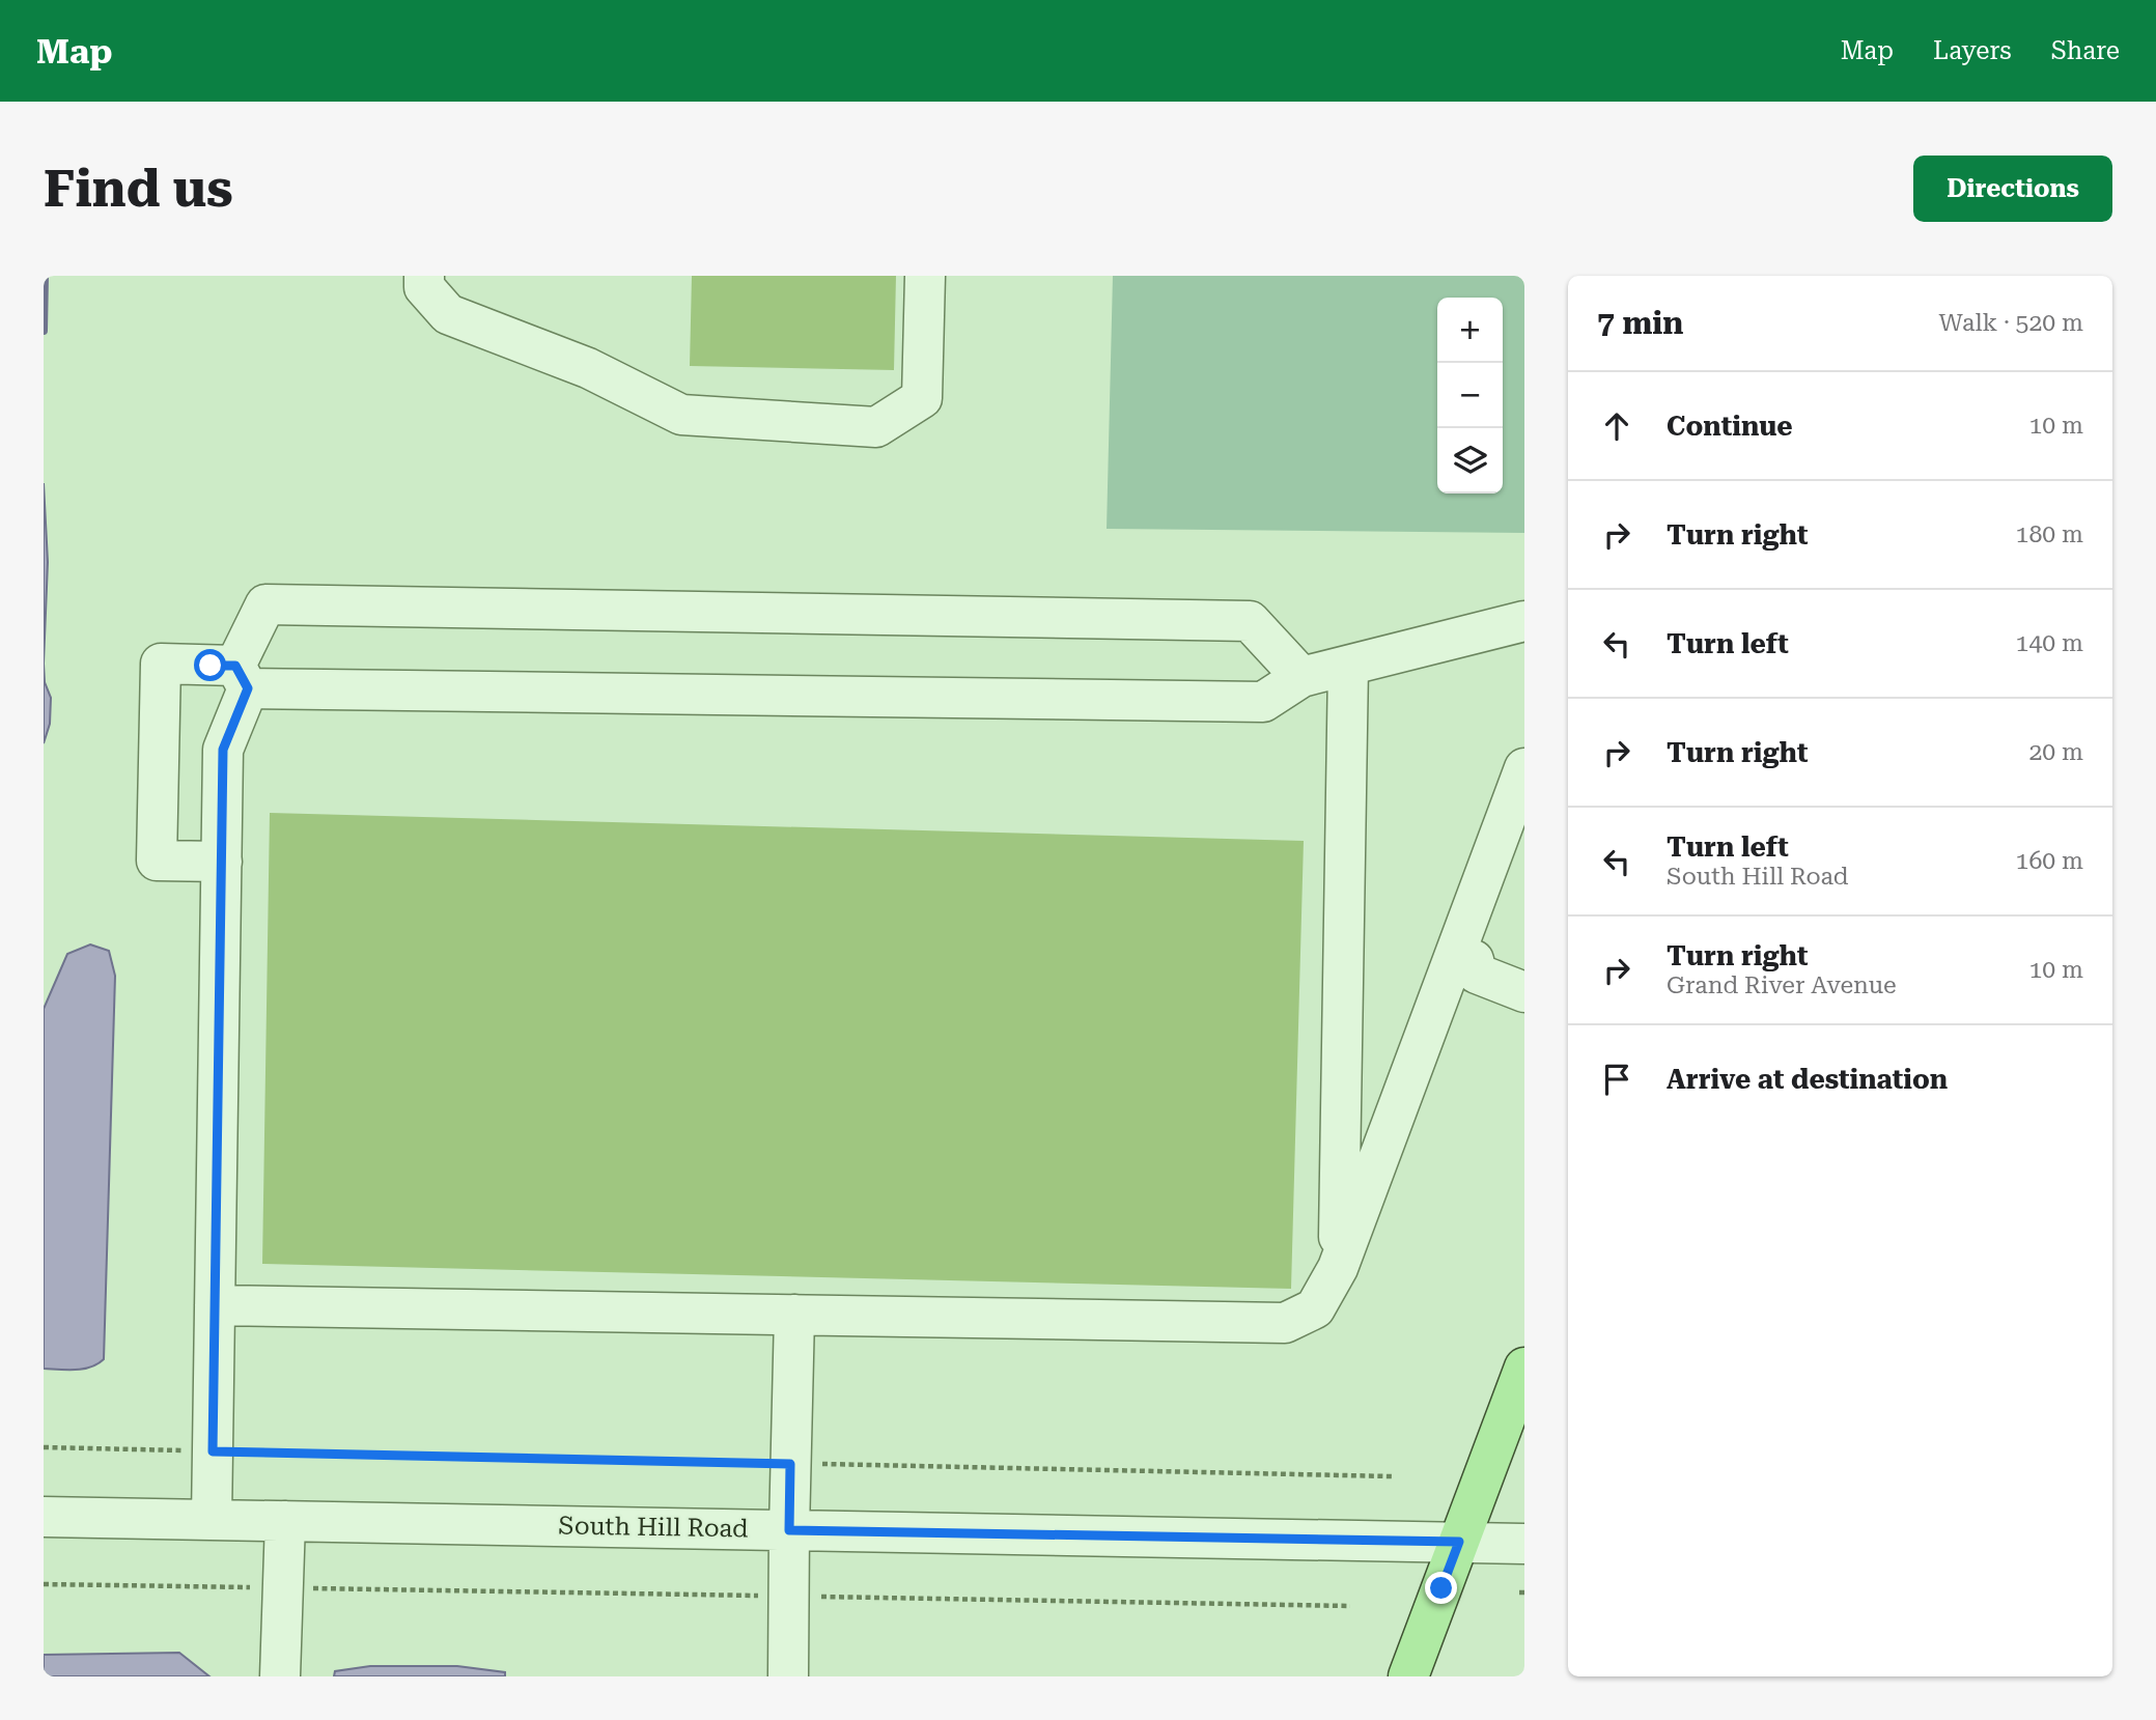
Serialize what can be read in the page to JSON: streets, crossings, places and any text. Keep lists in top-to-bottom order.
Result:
{
  "streets": {
    "street": ["South Hill Road"]
  },
  "page": {
    "header": "Map",
    "nav": ["Map", "Layers", "Share"],
    "buttons": "Directions",
    "title": "Find us",
    "heading": ["7 min", "Walk · 520 m"],
    "map_buttons": ["+", "−"],
    "list": [
      ["Continue", "10 m"],
      ["Turn right", "180 m"],
      ["Turn left", "140 m"],
      ["Turn right", "20 m"],
      ["Turn left", "South Hill Road", "160 m"],
      ["Turn right", "Grand River Avenue", "10 m"],
      "Arrive at destination"
    ]
  }
}
